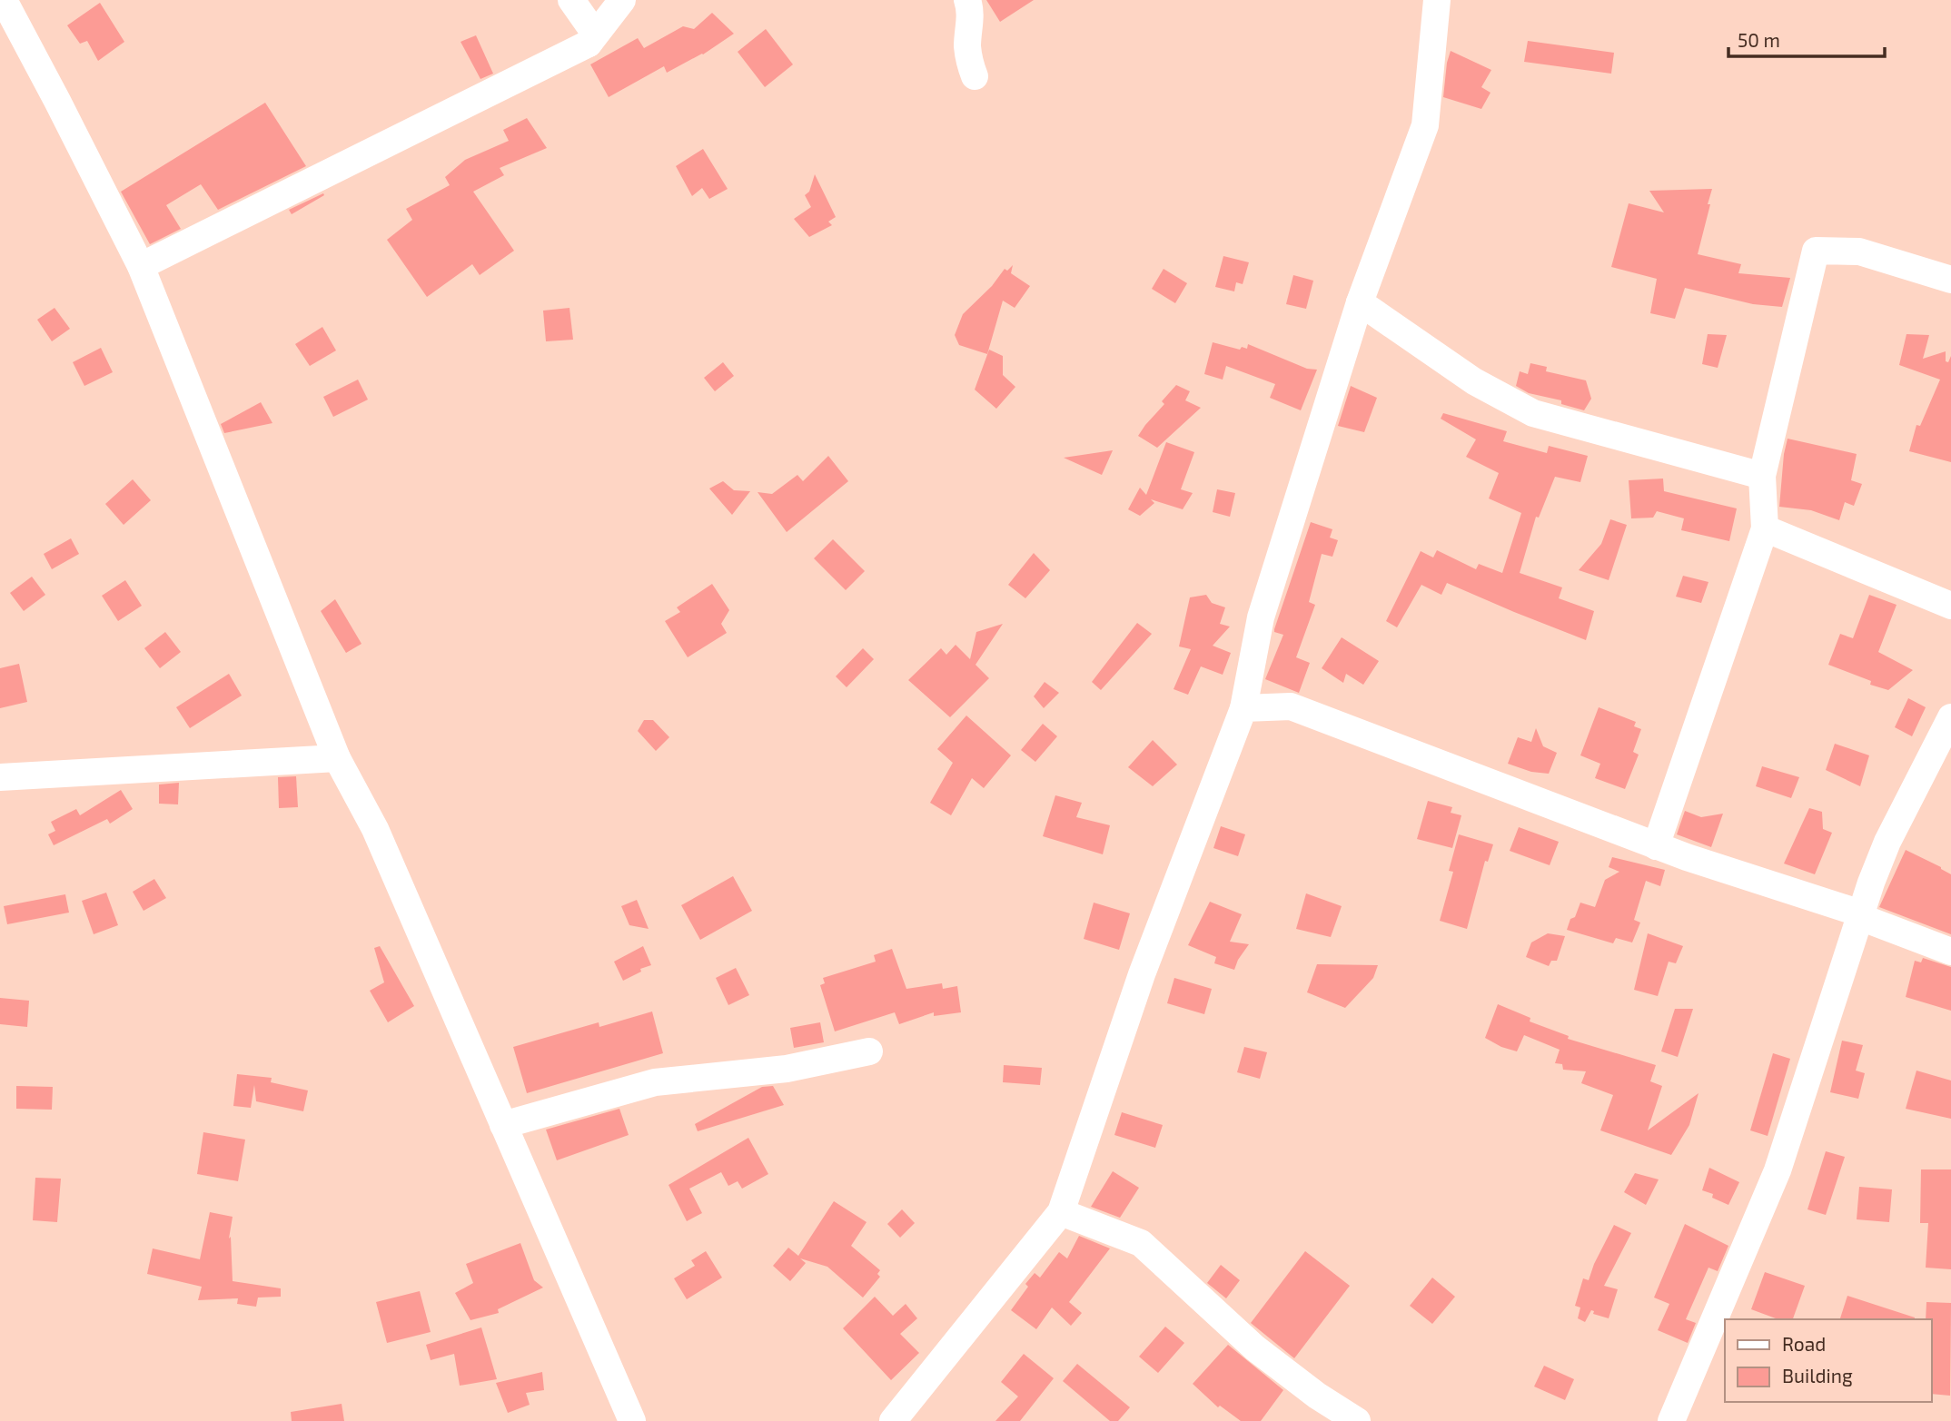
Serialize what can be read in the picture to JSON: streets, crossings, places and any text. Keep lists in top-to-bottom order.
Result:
{
  "legend": ["Road", "Building"],
  "scale_bar": "50 m"
}
